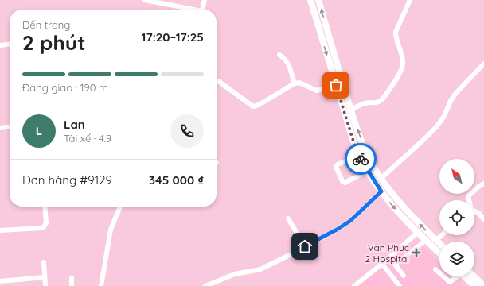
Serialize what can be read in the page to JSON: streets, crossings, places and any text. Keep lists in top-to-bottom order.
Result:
{
  "places": {
    "health": ["Van Phuc 2 Hospital"]
  },
  "north": "top left",
  "page": {
    "heading": ["2 phút", "Đến trong", "17:20–17:25"],
    "panel": [
      "Lan",
      "Tài xế · 4.9",
      "Đơn hàng #9129",
      "345 000 ₫"
    ],
    "bar": "Đang giao · 190 m",
    "round": "L"
  }
}
